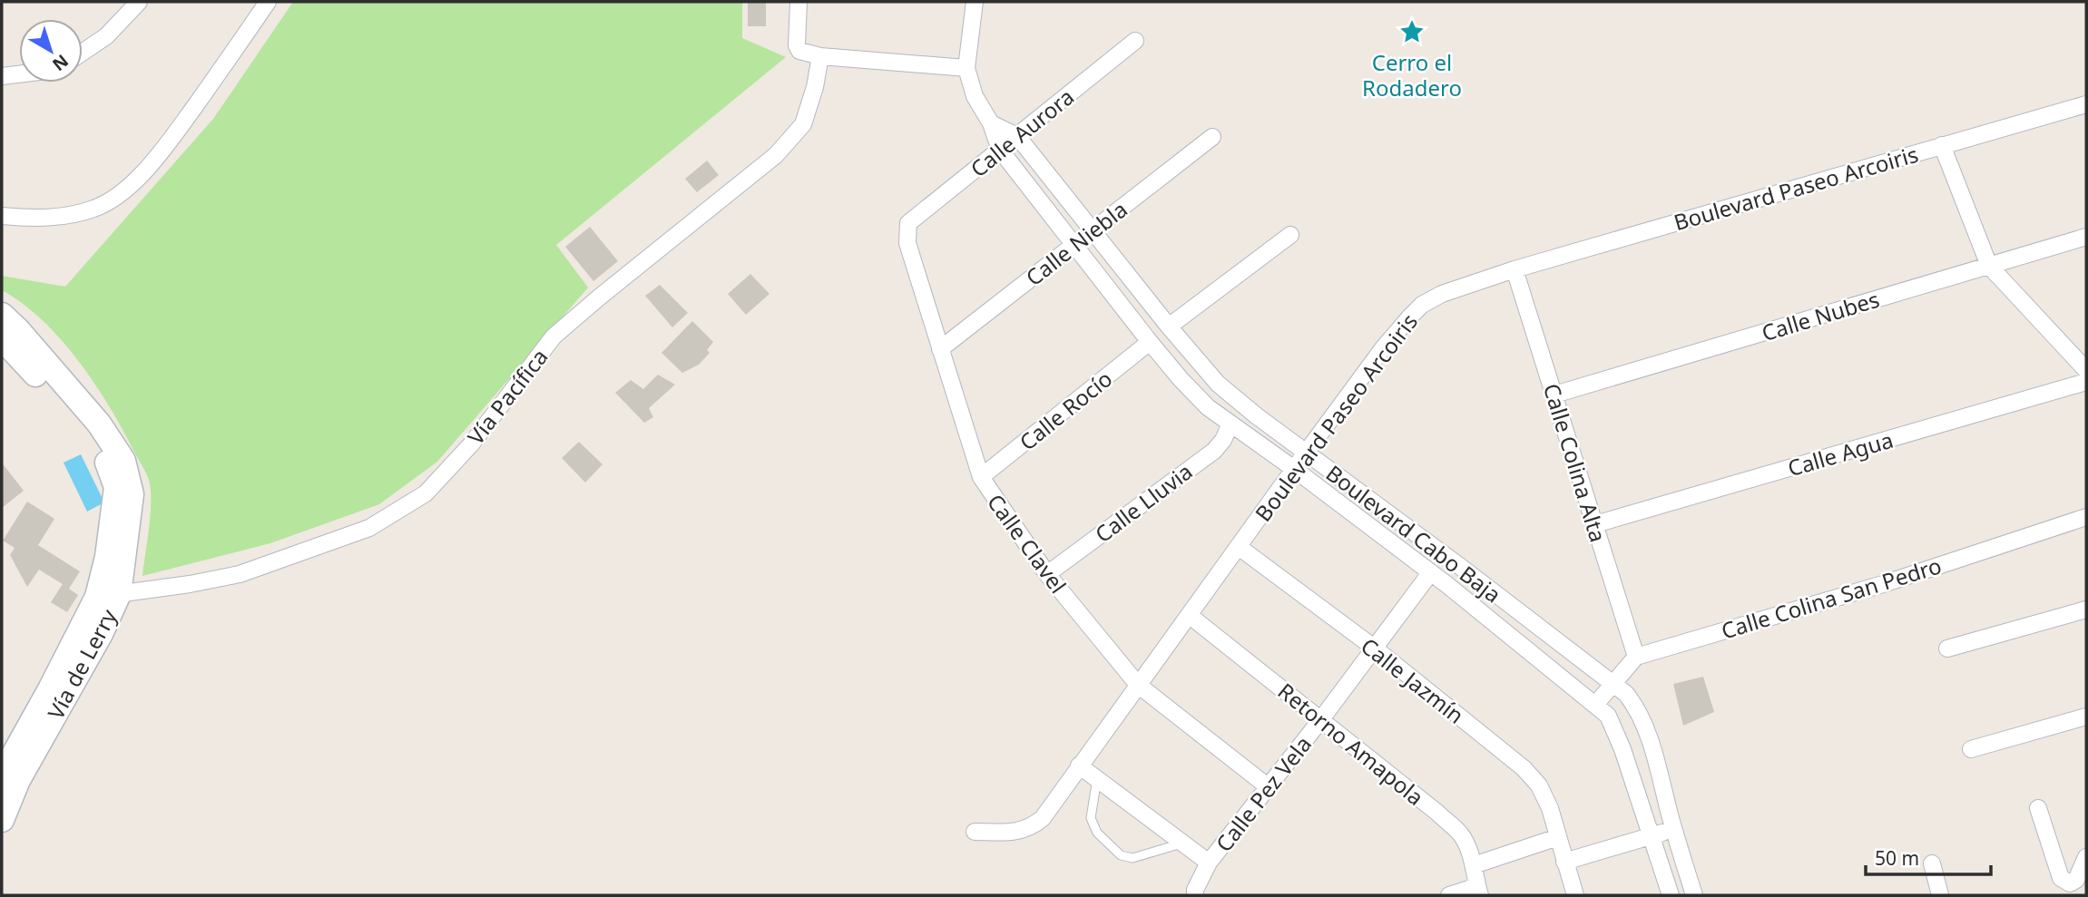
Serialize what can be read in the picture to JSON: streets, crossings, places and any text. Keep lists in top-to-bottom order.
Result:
{
  "streets": {
    "street": [
      "Calle Aurora",
      "Boulevard Paseo Arcoiris",
      "Calle Niebla",
      "Calle Nubes",
      "Vía Pacífica",
      "Calle Rocío",
      "Calle Agua",
      "Calle Colina Alta",
      "Calle Lluvia",
      "Boulevard Cabo Baja",
      "Calle Clavel",
      "Calle Colina San Pedro",
      "Vía de Lerry",
      "Calle Jazmín",
      "Retorno Amapola",
      "Calle Pez Vela"
    ]
  },
  "crossings": [
    ["Calle Aurora", "Boulevard Cabo Baja"],
    ["Calle Aurora", "Calle Clavel"],
    ["Boulevard Paseo Arcoiris", "Calle Colina Alta"],
    ["Boulevard Paseo Arcoiris", "Boulevard Cabo Baja"],
    ["Boulevard Paseo Arcoiris", "Calle Clavel"],
    ["Boulevard Paseo Arcoiris", "Calle Jazmín"],
    ["Boulevard Paseo Arcoiris", "Retorno Amapola"],
    ["Calle Niebla", "Boulevard Cabo Baja"],
    ["Calle Niebla", "Calle Clavel"],
    ["Calle Nubes", "Calle Colina Alta"],
    ["Vía Pacífica", "Vía de Lerry"],
    ["Calle Rocío", "Boulevard Cabo Baja"],
    ["Calle Rocío", "Calle Clavel"],
    ["Calle Agua", "Calle Colina Alta"],
    ["Calle Colina Alta", "Calle Colina San Pedro"],
    ["Calle Lluvia", "Boulevard Cabo Baja"],
    ["Calle Lluvia", "Calle Clavel"],
    ["Boulevard Cabo Baja", "Calle Pez Vela"],
    ["Calle Clavel", "Calle Pez Vela"],
    ["Calle Jazmín", "Calle Pez Vela"],
    ["Retorno Amapola", "Calle Pez Vela"]
  ],
  "places": {
    "place": ["Cerro el Rodadero"]
  },
  "scale_bar": "50 m",
  "north": "bottom right"
}
